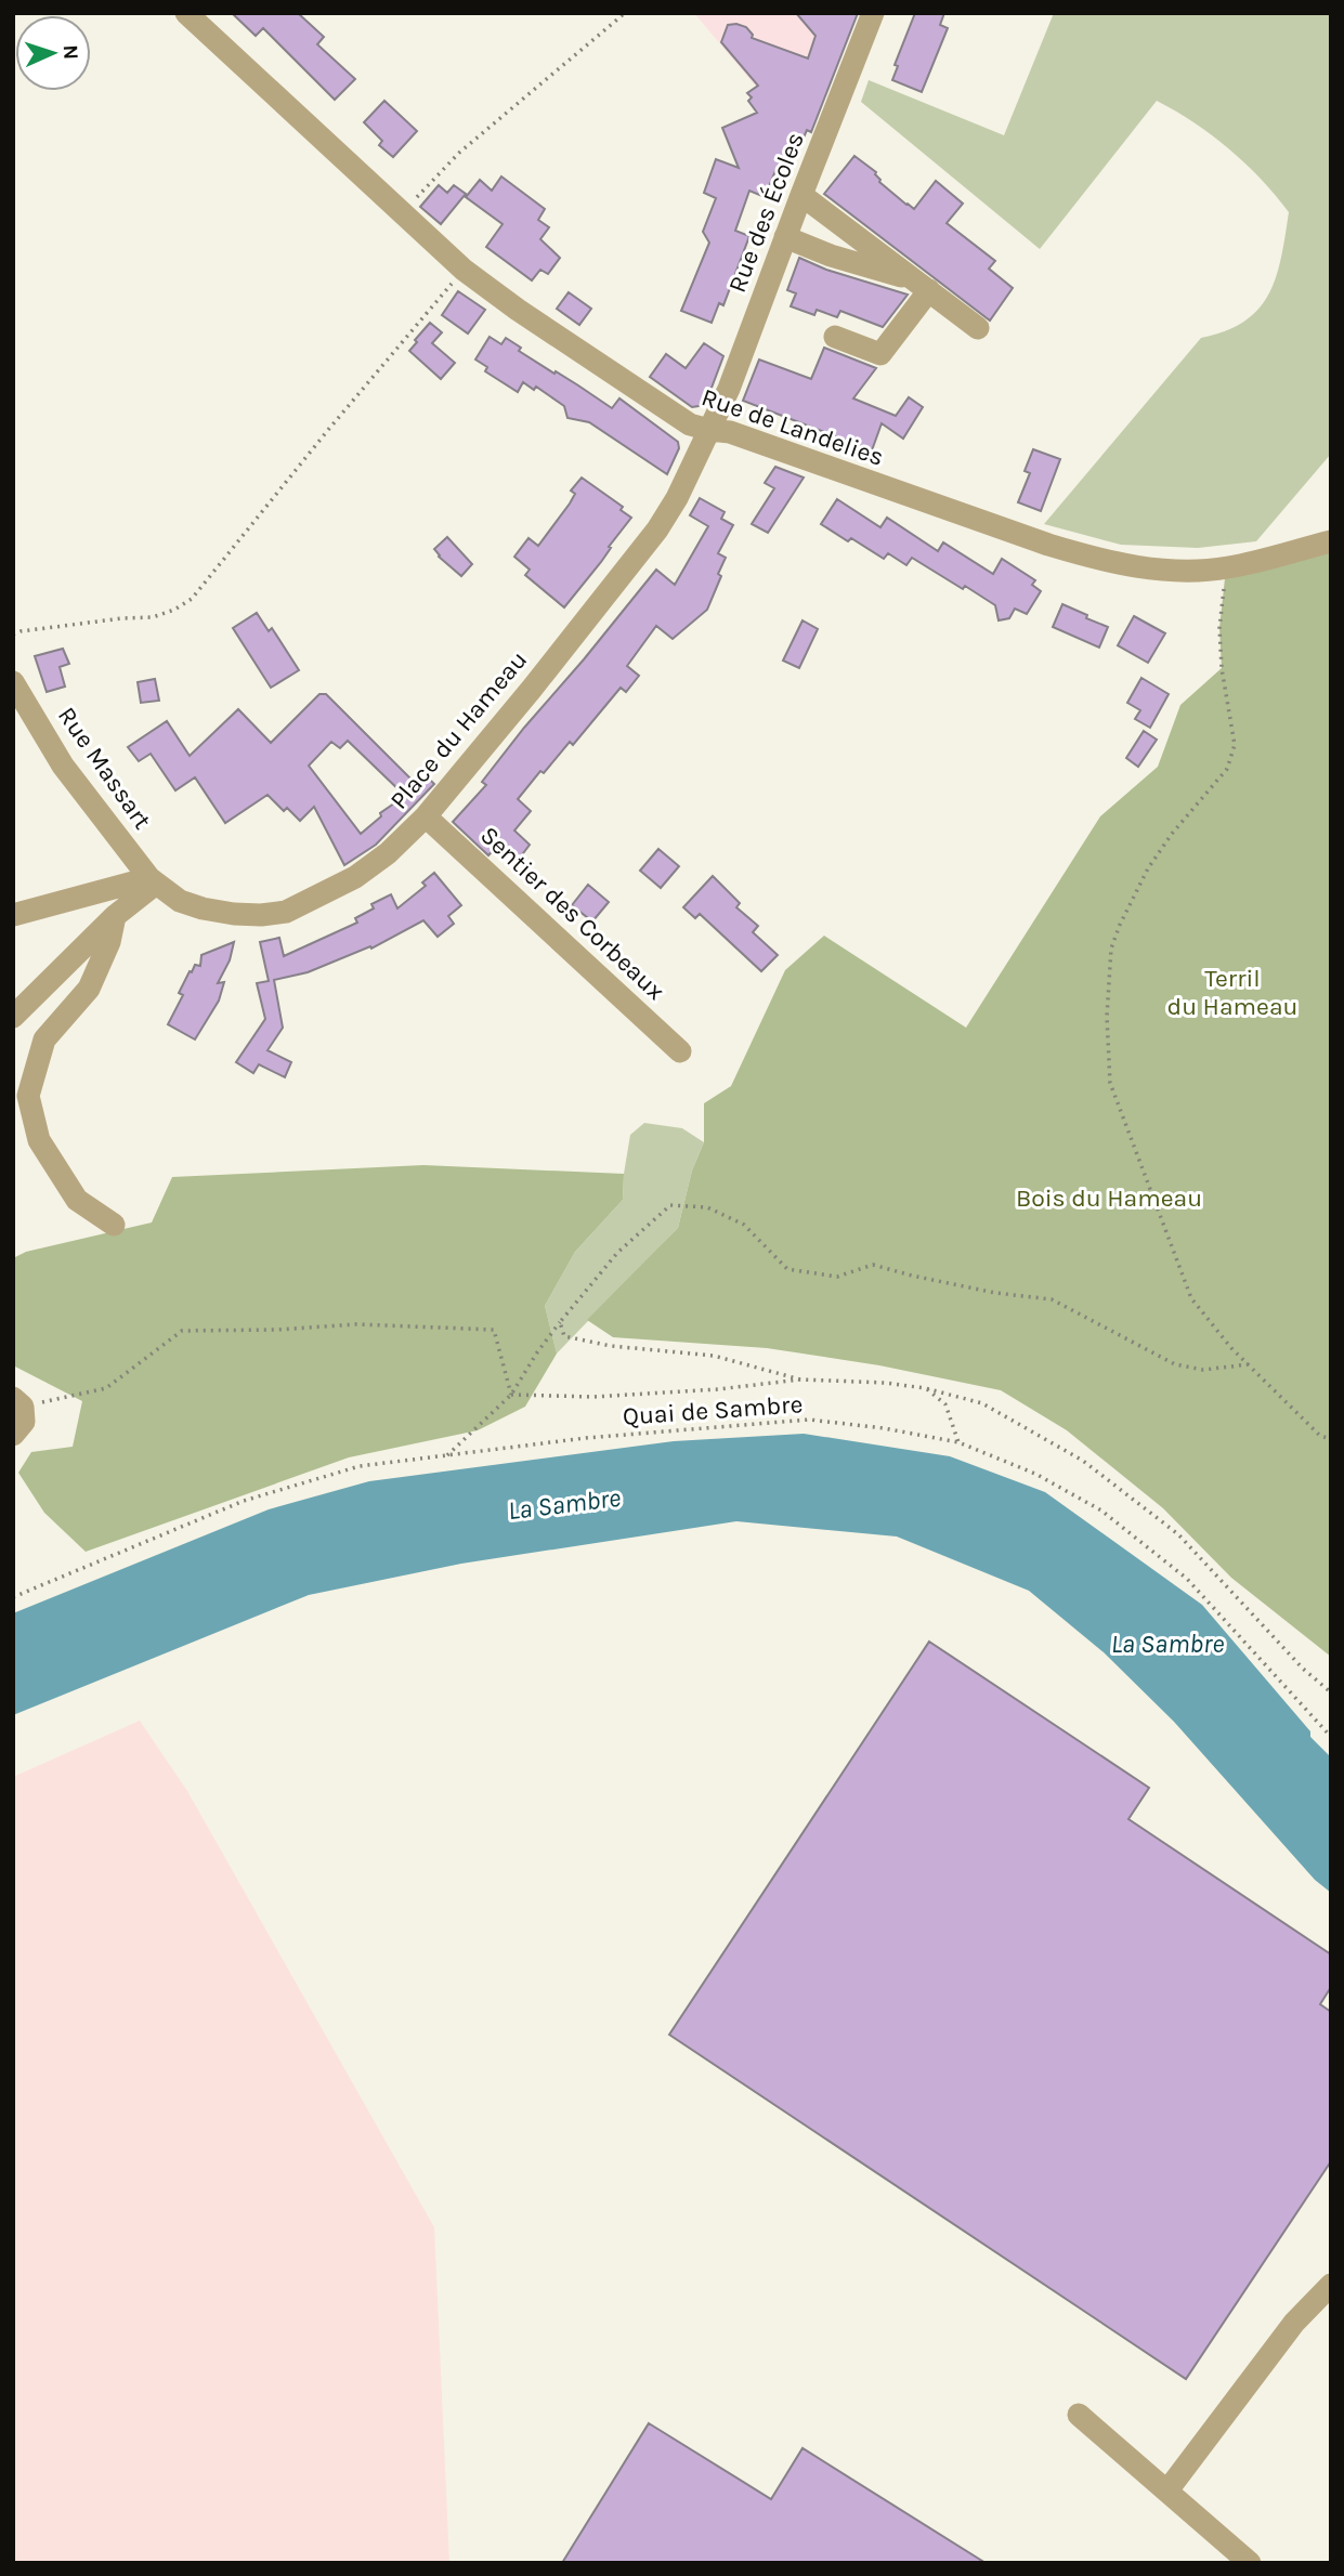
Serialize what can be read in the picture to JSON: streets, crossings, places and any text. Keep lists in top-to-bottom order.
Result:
{
  "streets": {
    "street": [
      "Rue des Écoles",
      "Rue de Landelies",
      "Place du Hameau",
      "Rue Massart",
      "Sentier des Corbeaux"
    ],
    "path": ["Quai de Sambre"]
  },
  "crossings": [
    ["Rue des Écoles", "Rue de Landelies"],
    ["Rue des Écoles", "Place du Hameau"],
    ["Rue de Landelies", "Place du Hameau"],
    ["Place du Hameau", "Rue Massart"],
    ["Place du Hameau", "Sentier des Corbeaux"]
  ],
  "water": ["La Sambre"],
  "parks": ["Terril du Hameau", "Bois du Hameau"],
  "north": "right"
}
